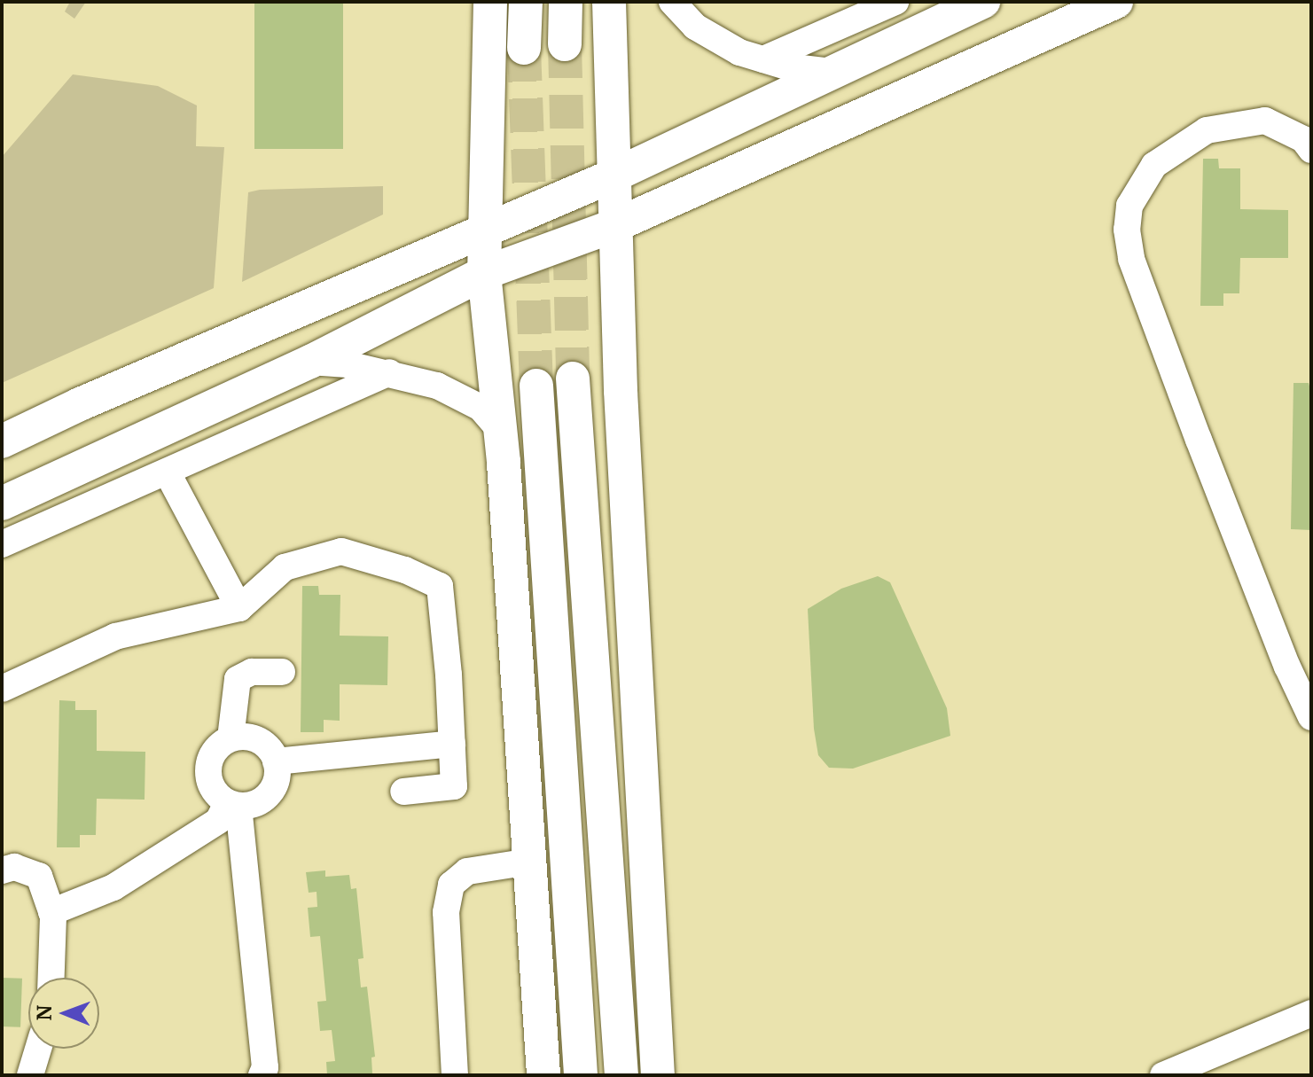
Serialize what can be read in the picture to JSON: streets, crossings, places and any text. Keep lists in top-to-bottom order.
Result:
{
  "north": "left"
}
